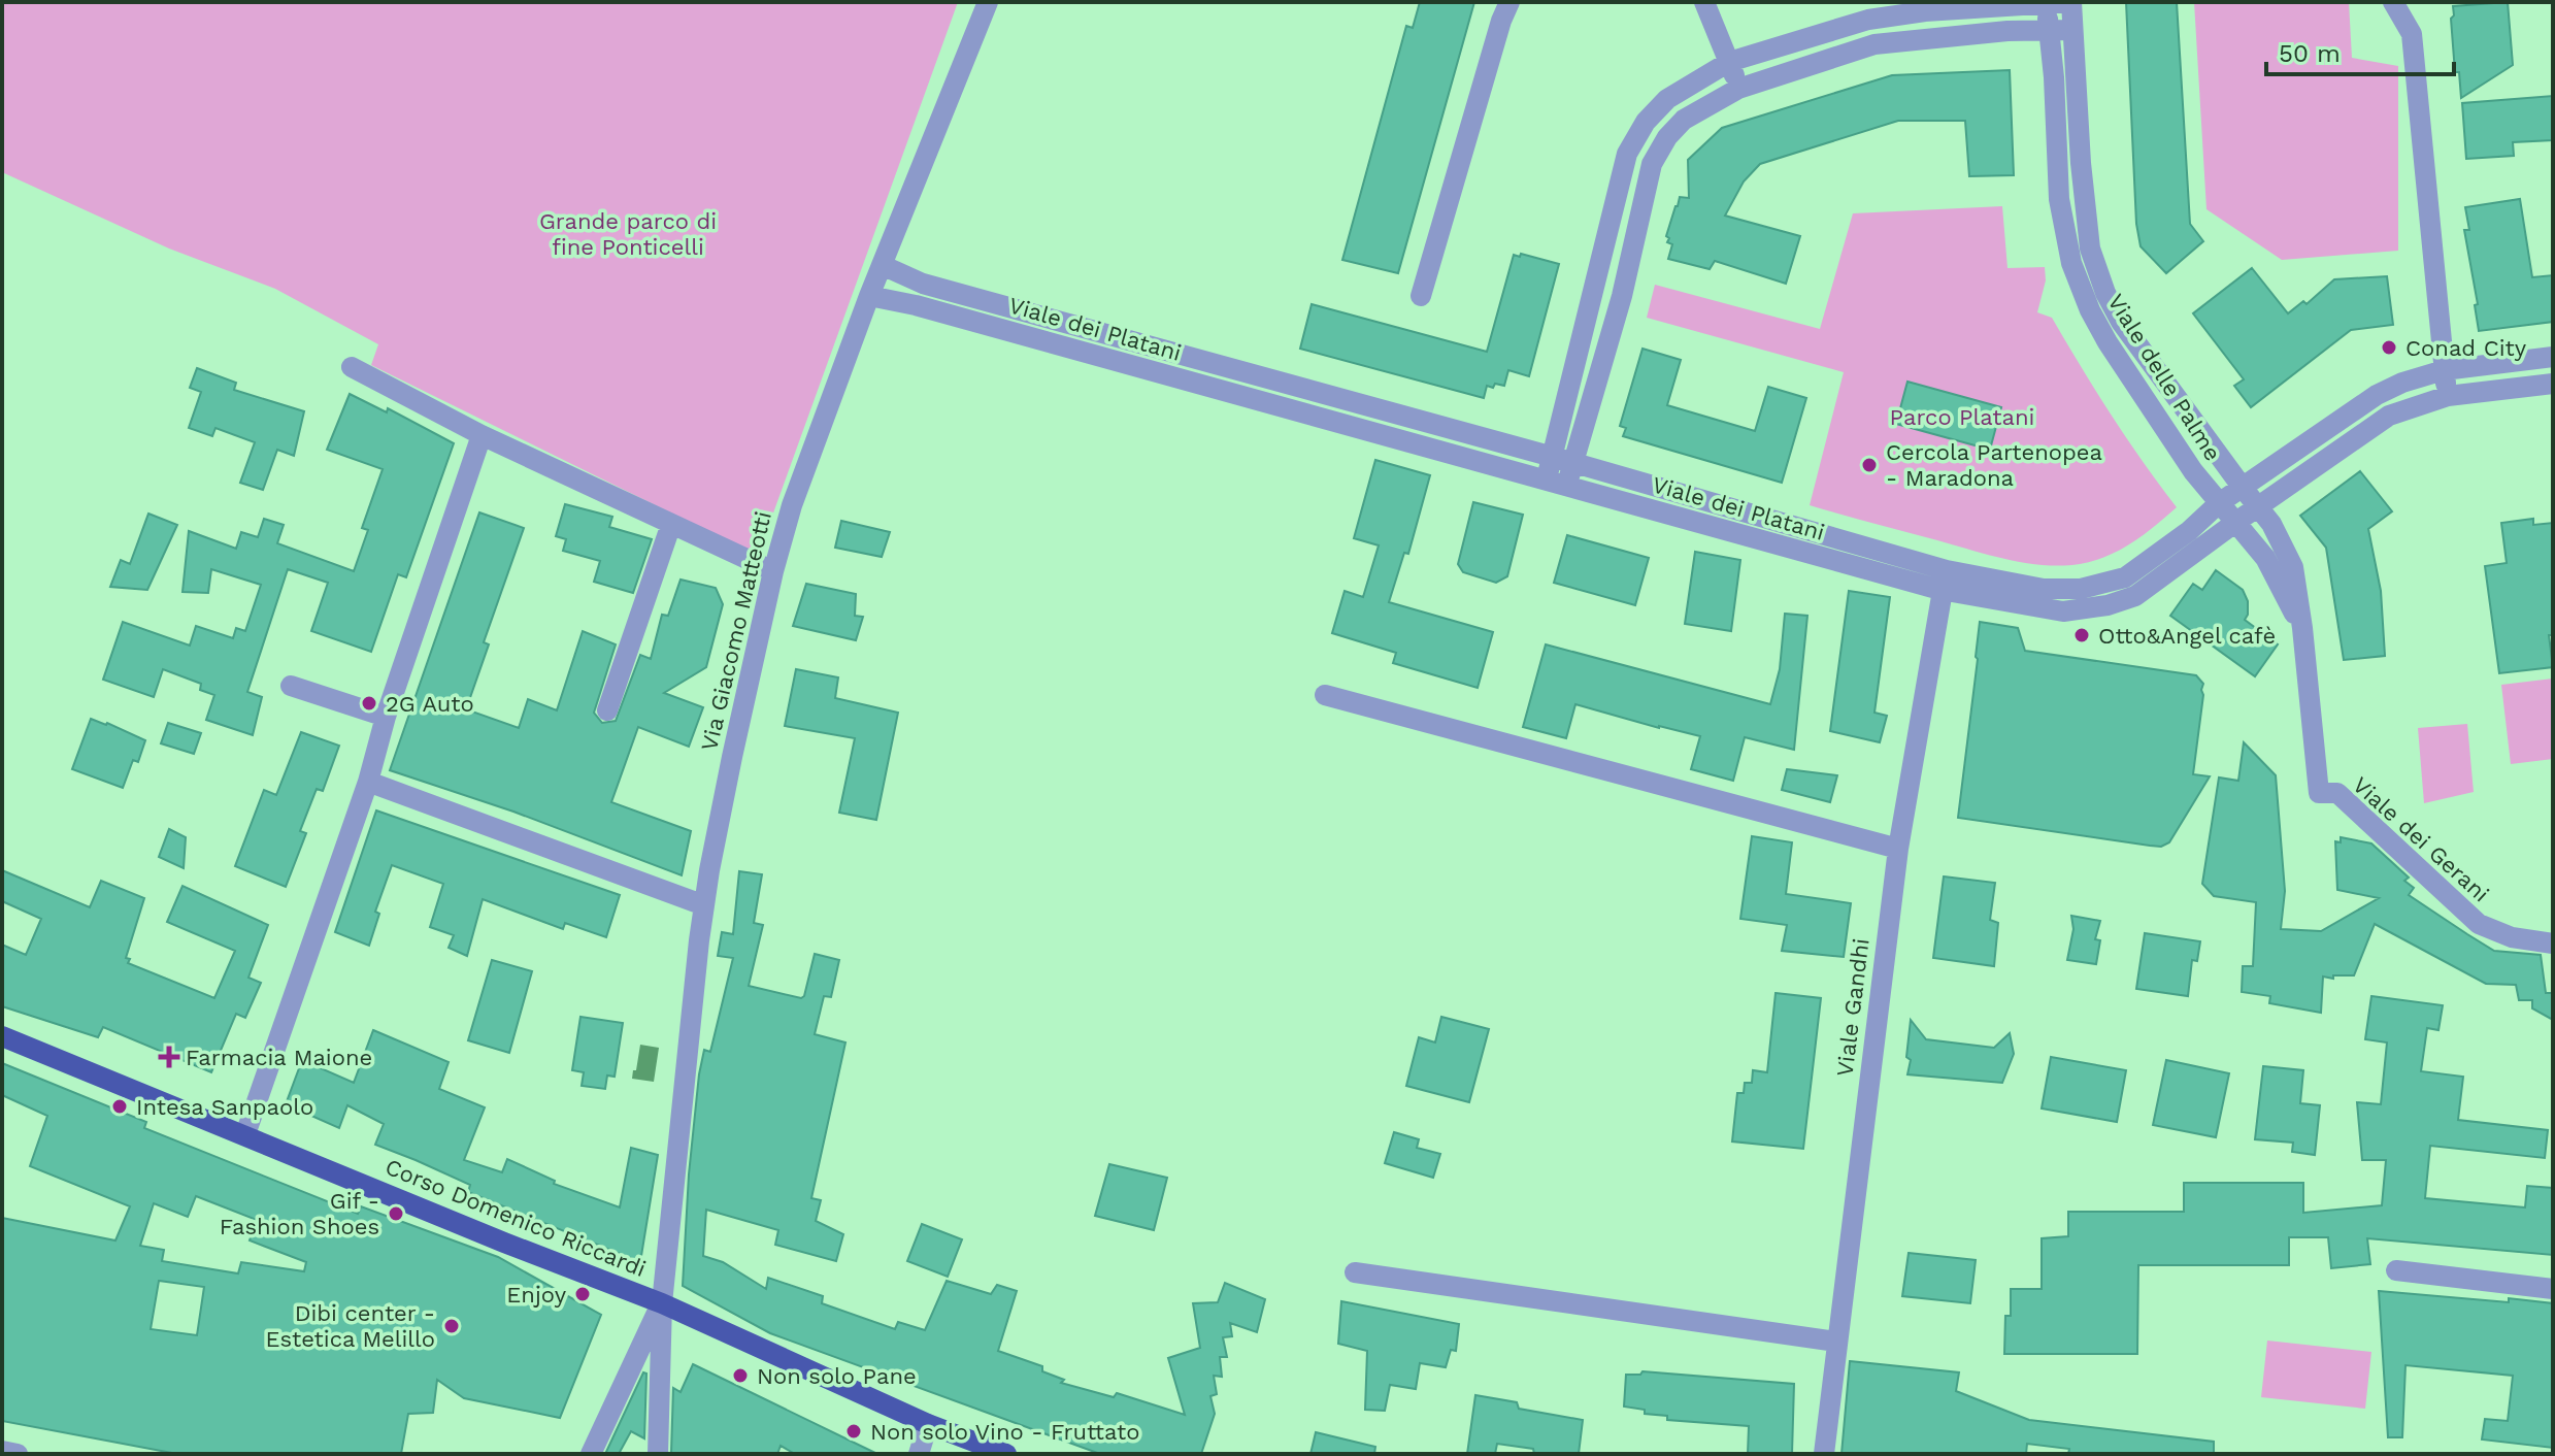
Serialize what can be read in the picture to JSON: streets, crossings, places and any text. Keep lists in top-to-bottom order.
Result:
{
  "streets": {
    "main road": ["Corso Domenico Riccardi"],
    "street": [
      "Viale dei Platani",
      "Viale delle Palme",
      "Via Giacomo Matteotti",
      "Viale dei Gerani",
      "Viale Gandhi"
    ]
  },
  "crossings": [
    ["Viale dei Platani", "Viale delle Palme"],
    ["Viale dei Platani", "Via Giacomo Matteotti"],
    ["Viale dei Platani", "Viale dei Gerani"],
    ["Viale dei Platani", "Viale Gandhi"],
    ["Viale delle Palme", "Viale dei Gerani"],
    ["Via Giacomo Matteotti", "Corso Domenico Riccardi"]
  ],
  "parks": ["Grande parco di fine Ponticelli", "Parco Platani"],
  "places": {
    "other": [
      "Conad City",
      "Cercola Partenopea - Maradona",
      "Otto&Angel cafè",
      "2G Auto",
      "Intesa Sanpaolo",
      "Gif - Fashion Shoes",
      "Enjoy",
      "Dibi center - Estetica Melillo",
      "Non solo Pane",
      "Non solo Vino - Fruttato"
    ],
    "health": ["Farmacia Maione"]
  },
  "scale_bar": "50 m"
}
